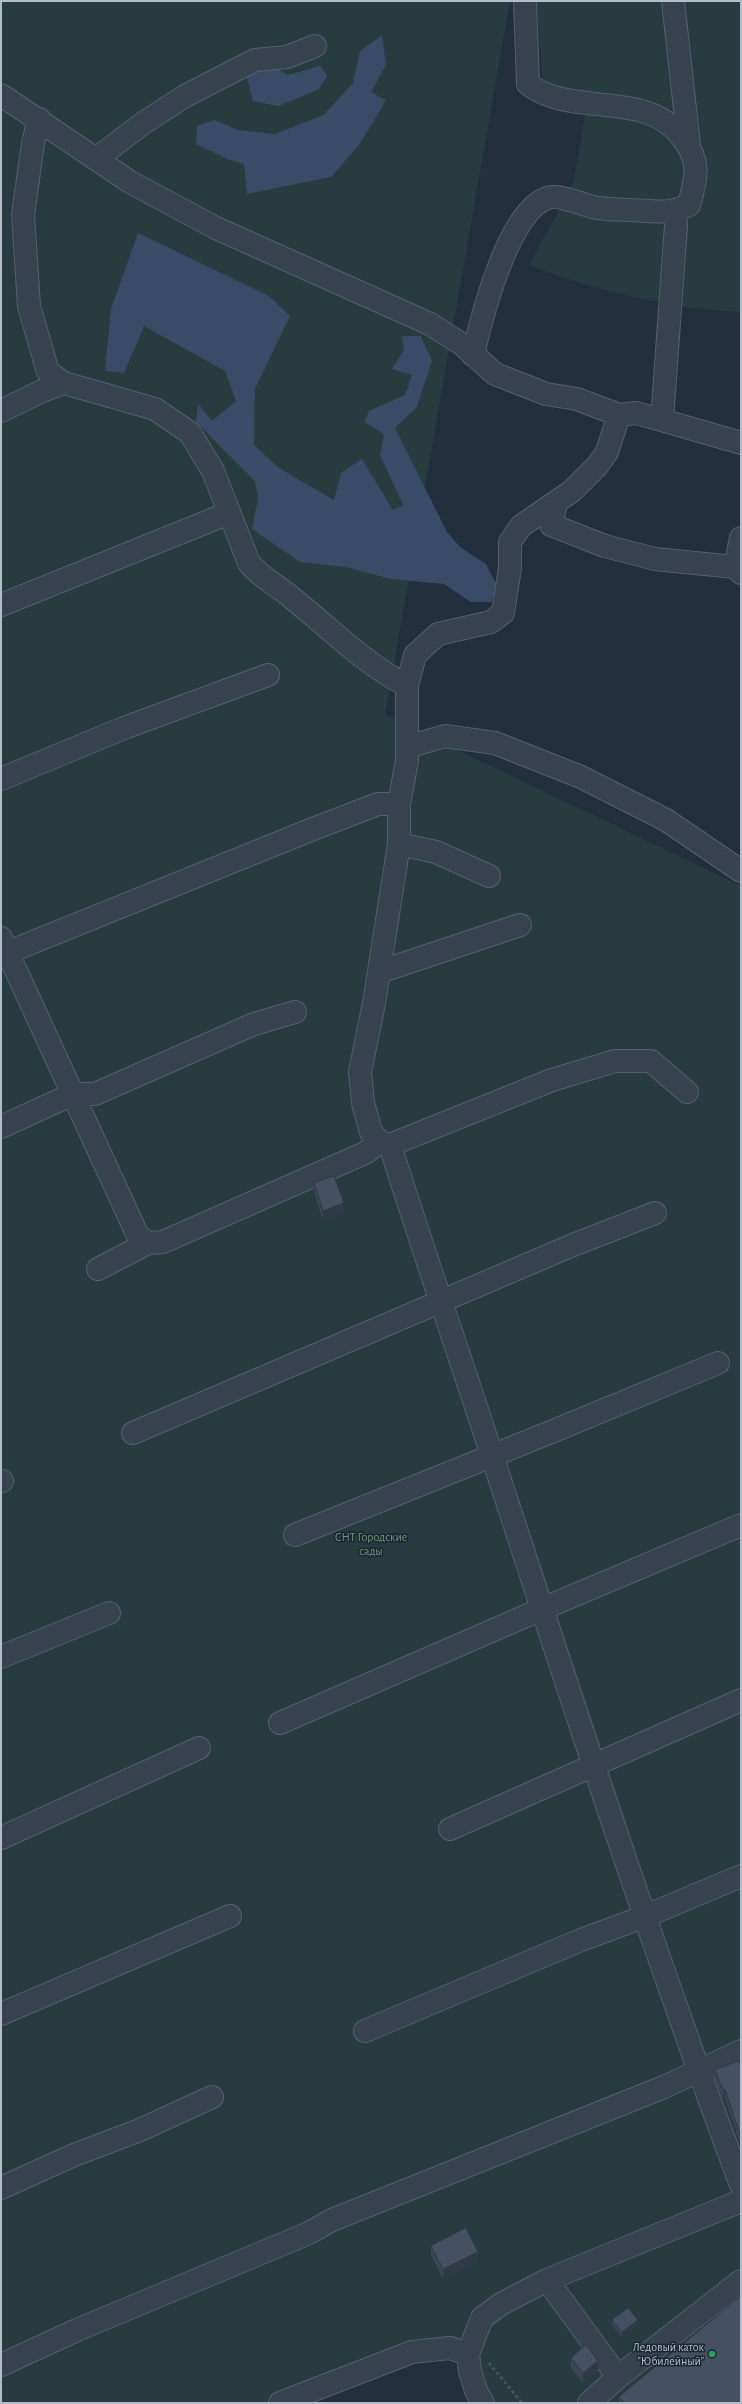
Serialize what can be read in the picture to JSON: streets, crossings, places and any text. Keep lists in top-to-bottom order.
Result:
{
  "parks": ["СНТ Городские сады"],
  "places": ["Ледовый каток \"Юбилейный\""]
}
